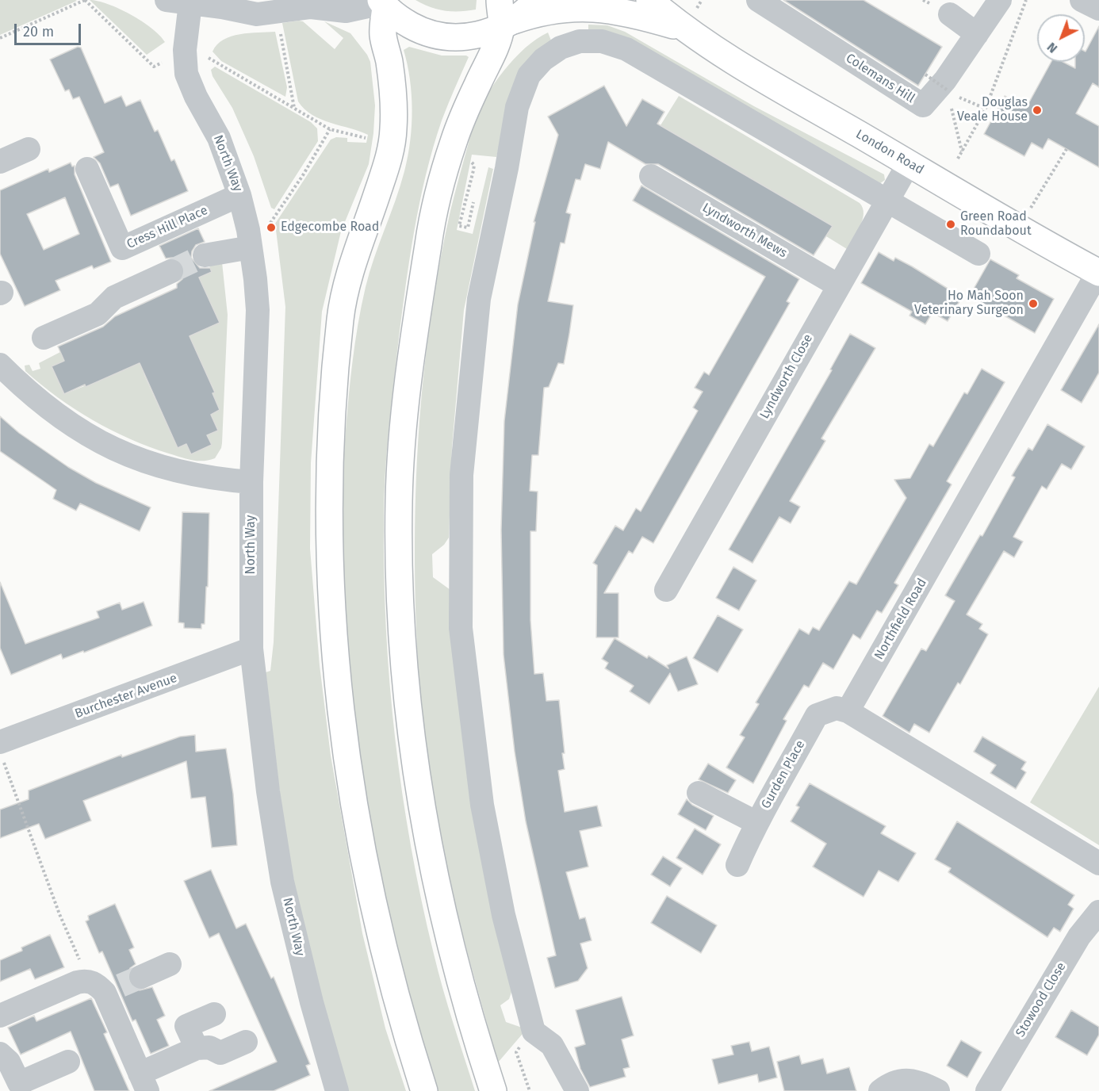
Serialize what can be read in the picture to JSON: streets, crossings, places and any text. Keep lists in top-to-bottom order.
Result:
{
  "streets": {
    "main road": ["London Road"],
    "street": [
      "Colemans Hill",
      "North Way",
      "Cress Hill Place",
      "Lyndworth Mews",
      "Lyndworth Close",
      "Northfield Road",
      "Burchester Avenue",
      "Gurden Place",
      "Stowood Close"
    ]
  },
  "crossings": [
    ["London Road", "Lyndworth Close"],
    ["London Road", "Northfield Road"],
    ["North Way", "Cress Hill Place"],
    ["North Way", "Burchester Avenue"],
    ["Lyndworth Mews", "Lyndworth Close"],
    ["Northfield Road", "Gurden Place"]
  ],
  "places": [
    "Douglas Veale House",
    "Green Road Roundabout",
    "Edgecombe Road",
    "Ho Mah Soon Veterinary Surgeon"
  ],
  "scale_bar": "20 m",
  "north": "bottom left"
}
